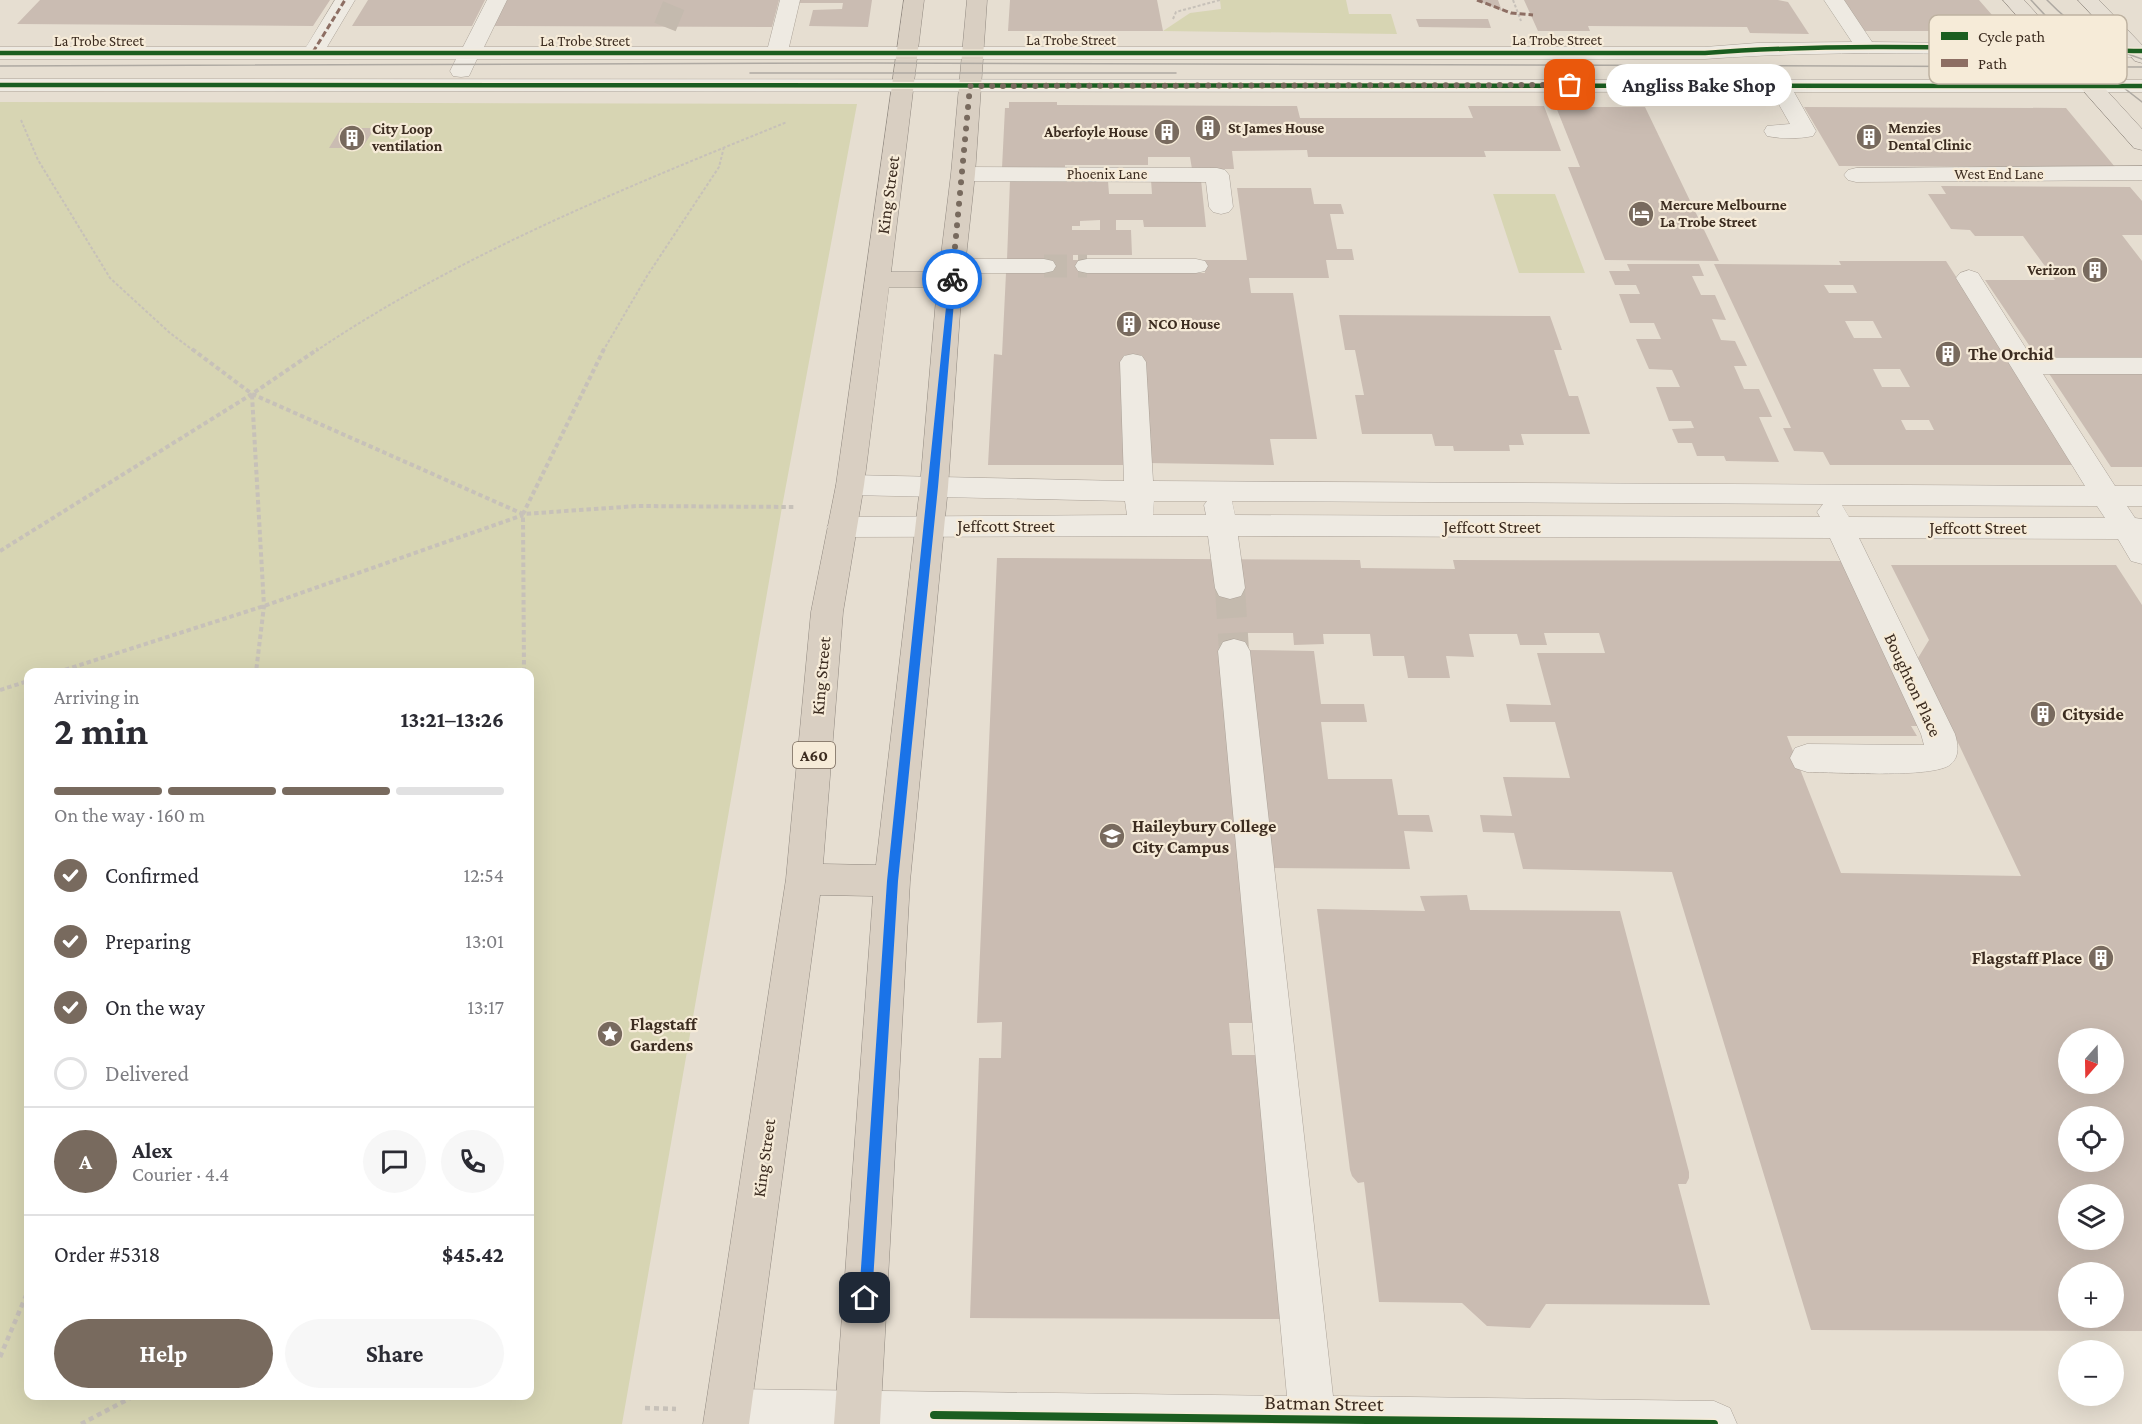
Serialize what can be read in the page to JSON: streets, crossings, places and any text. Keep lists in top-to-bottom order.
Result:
{
  "streets": {
    "highway": ["King Street", "A60"],
    "street": [
      "La Trobe Street",
      "Phoenix Lane",
      "West End Lane",
      "Jeffcott Street",
      "Boughton Place",
      "Batman Street"
    ]
  },
  "crossings": [
    ["La Trobe Street", "King Street"],
    ["King Street", "Jeffcott Street"],
    ["King Street", "Batman Street"],
    ["Jeffcott Street", "Boughton Place"]
  ],
  "places": {
    "other": ["Angliss Bake Shop"],
    "building": [
      "St James House",
      "Aberfoyle House",
      "Menzies Dental Clinic",
      "City Loop ventilation",
      "Verizon",
      "NCO House",
      "The Orchid",
      "Cityside",
      "Flagstaff Place"
    ],
    "hotel": ["Mercure Melbourne La Trobe Street"],
    "school or university": ["Haileybury College City Campus"],
    "place": ["Flagstaff Gardens"]
  },
  "legend": ["Cycle path", "Path"],
  "north": "bottom",
  "page": {
    "bubble": "Angliss Bake Shop",
    "heading": ["2 min", "Arriving in", "13:21–13:26"],
    "panel": [
      "Alex",
      "Courier · 4.4",
      "Order #5318",
      "$45.42"
    ],
    "bar": "On the way · 160 m",
    "list": [
      ["Confirmed", "12:54"],
      ["Preparing", "13:01"],
      ["On the way", "13:17"],
      "Delivered"
    ],
    "map_buttons": ["+", "−"],
    "round": "A",
    "buttons": ["Help", "Share"]
  }
}
